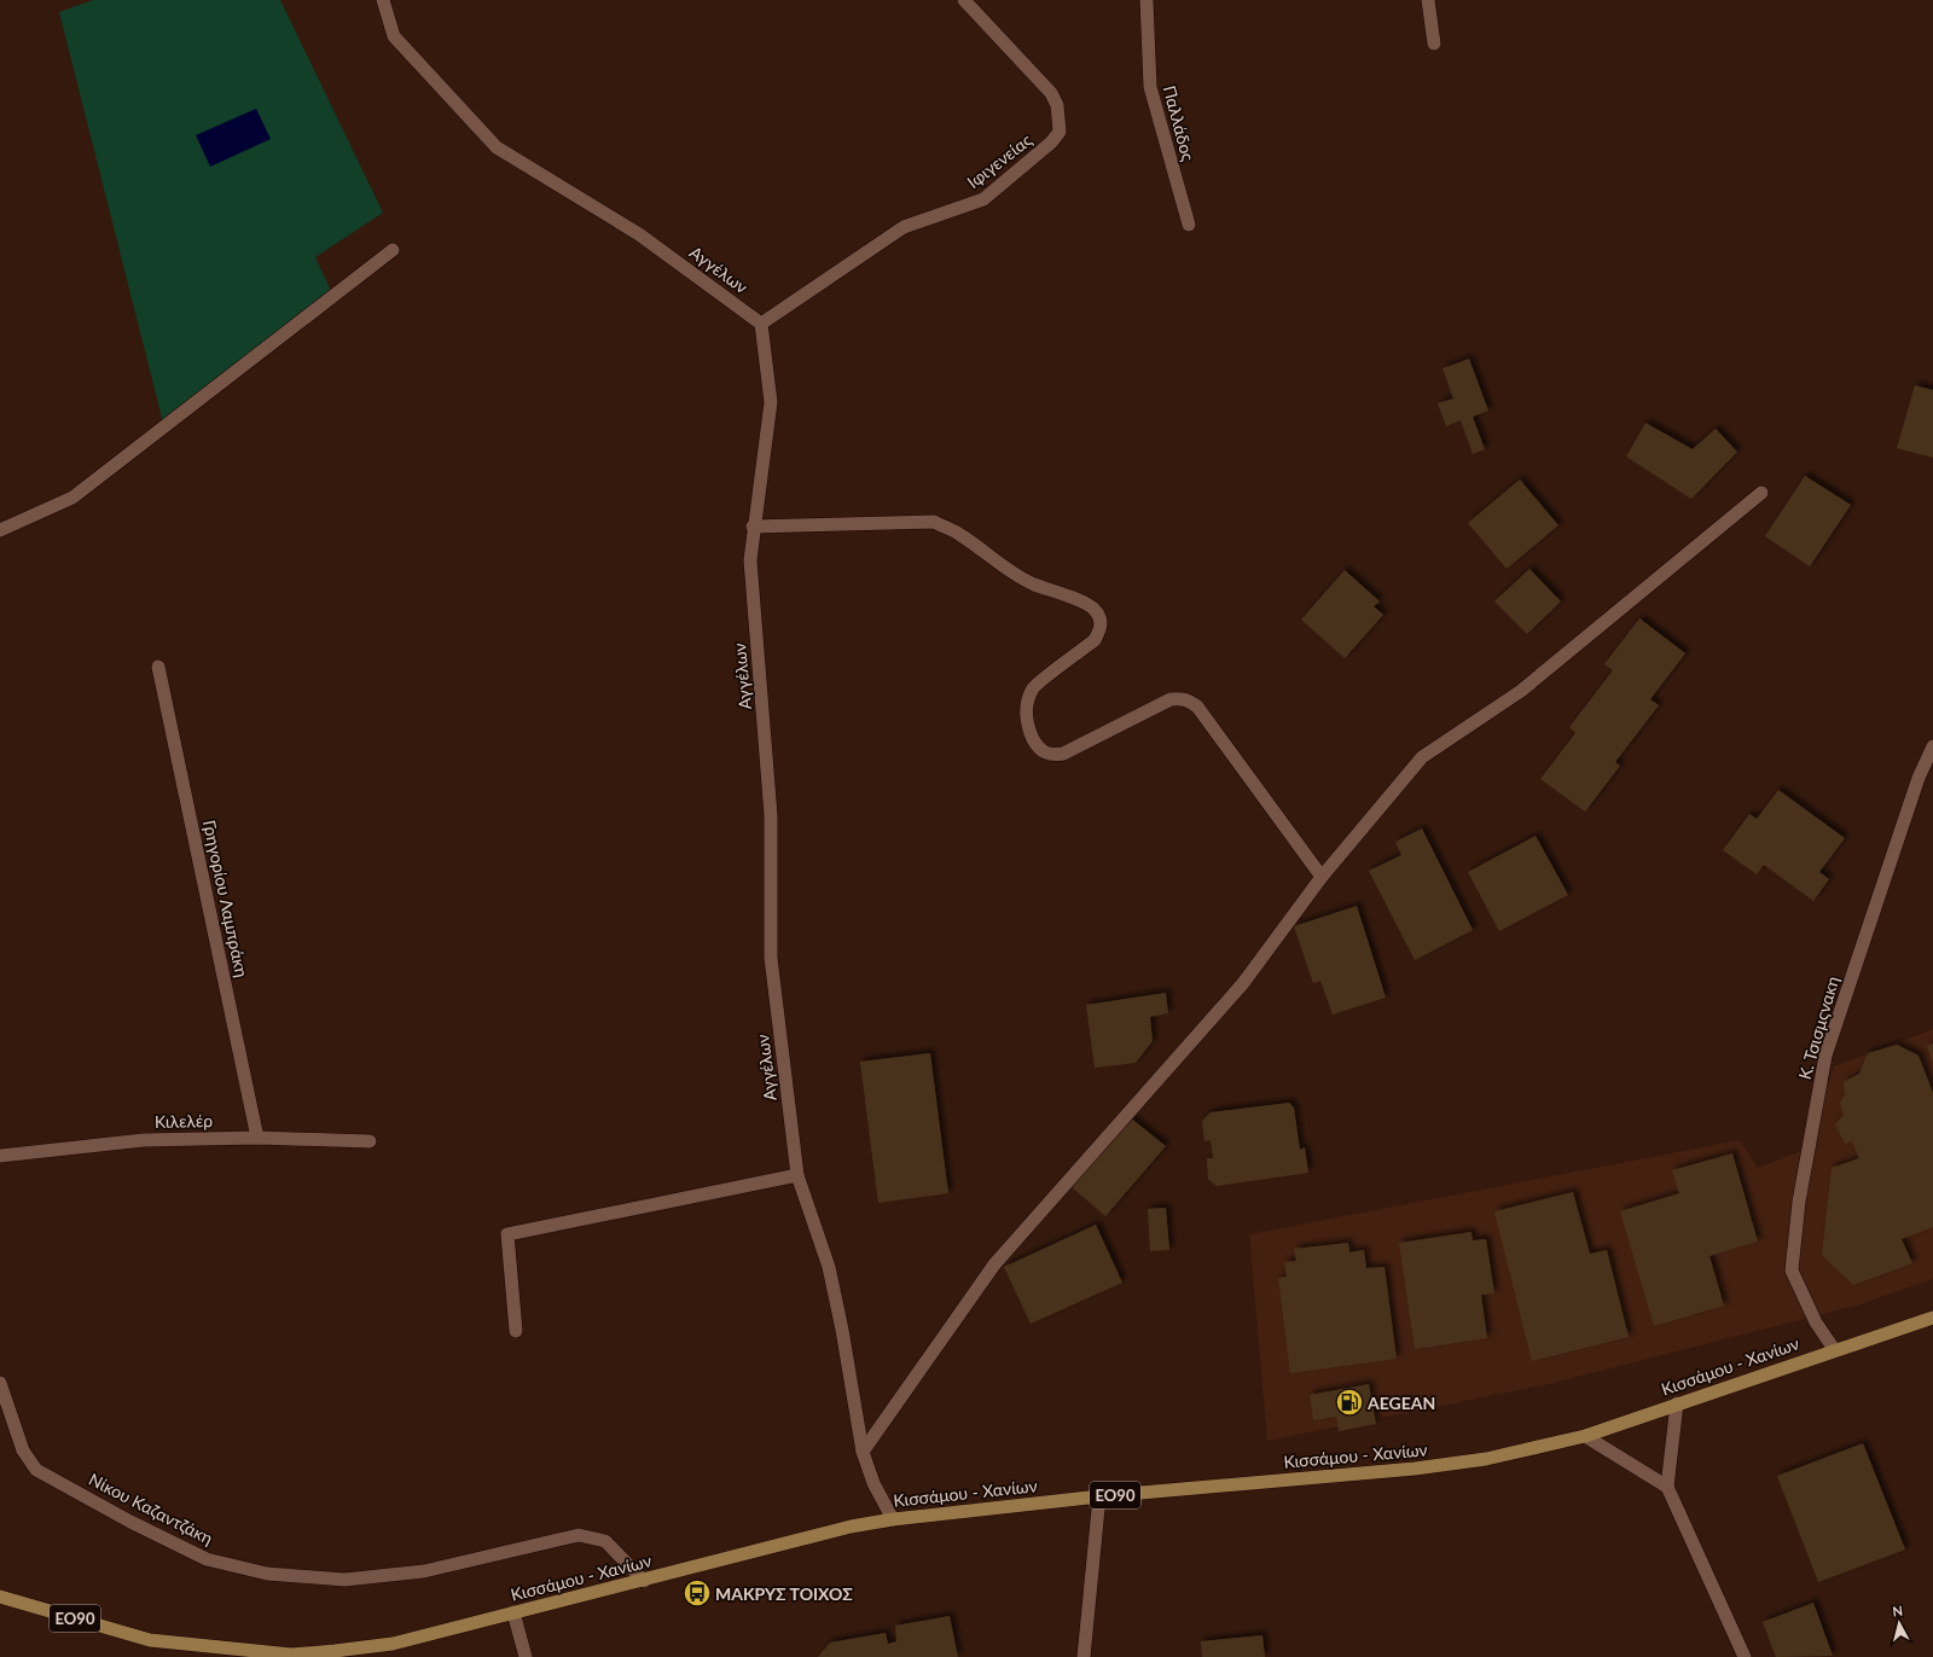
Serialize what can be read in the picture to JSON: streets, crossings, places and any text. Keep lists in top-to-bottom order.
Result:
{
  "streets": {
    "main road": ["Κισσάμου - Χανίων", "ΕΟ90"],
    "street": [
      "Παλλάδος",
      "Ιφιγενείας",
      "Αγγέλων",
      "Γρηγορίου Λαμπράκη",
      "Κ. Τσισμςνακη",
      "Κιλελέρ",
      "Νίκου Καζαντζάκη"
    ]
  },
  "crossings": [
    ["Ιφιγενείας", "Αγγέλων"],
    ["Αγγέλων", "Κισσάμου - Χανίων"],
    ["Γρηγορίου Λαμπράκη", "Κιλελέρ"],
    ["Κ. Τσισμςνακη", "Κισσάμου - Χανίων"],
    ["Κισσάμου - Χανίων", "Νίκου Καζαντζάκη"]
  ],
  "places": {
    "fuel station": ["AEGEAN"],
    "bus stop": ["ΜΑΚΡΥΣ ΤΟΙΧΟΣ"]
  },
  "north": "top"
}
